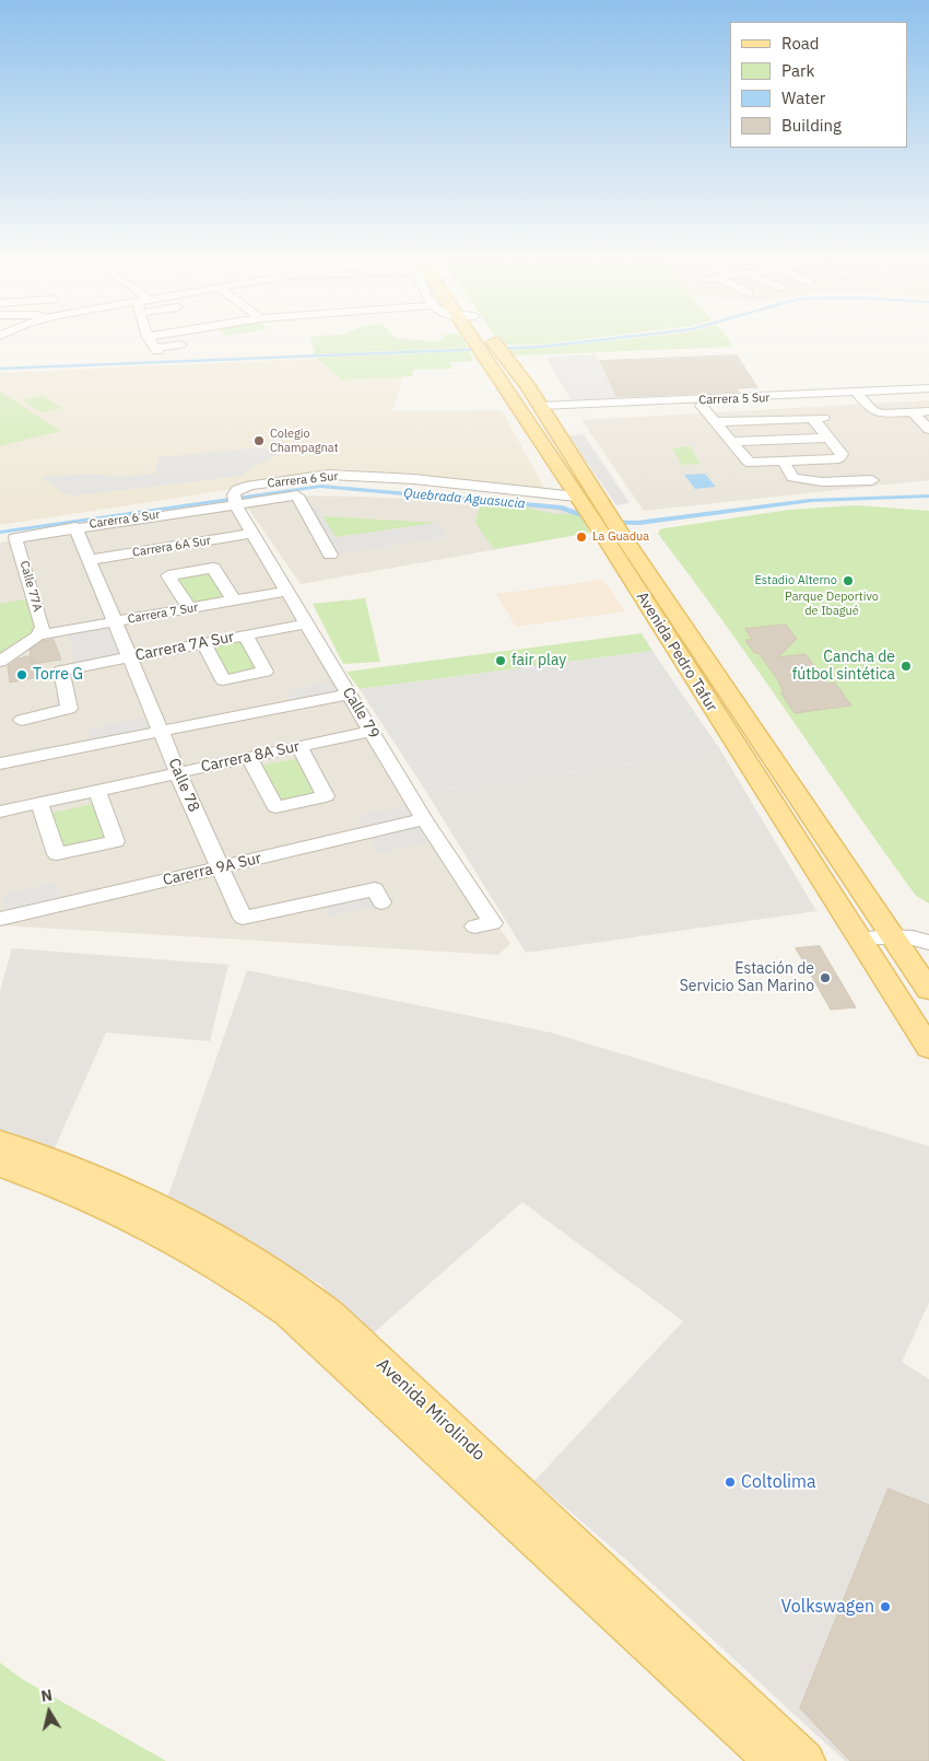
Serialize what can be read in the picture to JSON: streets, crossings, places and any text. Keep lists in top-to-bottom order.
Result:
{
  "streets": {
    "main road": ["Avenida Pedro Tafur", "Avenida Mirolindo"],
    "street": [
      "Carrera 5 Sur",
      "Carrera 6 Sur",
      "Carerra 6 Sur",
      "Carrera 6A Sur",
      "Calle 77A",
      "Carrera 7 Sur",
      "Carrera 7A Sur",
      "Calle 79",
      "Carrera 8A Sur",
      "Calle 78",
      "Carerra 9A Sur"
    ]
  },
  "crossings": [
    ["Carrera 5 Sur", "Avenida Pedro Tafur"],
    ["Carrera 6 Sur", "Carerra 6 Sur"],
    ["Carrera 6 Sur", "Avenida Pedro Tafur"],
    ["Carrera 6 Sur", "Calle 79"],
    ["Carerra 6 Sur", "Calle 77A"],
    ["Carerra 6 Sur", "Calle 79"],
    ["Carerra 6 Sur", "Calle 78"],
    ["Carrera 6A Sur", "Calle 79"],
    ["Carrera 6A Sur", "Calle 78"],
    ["Calle 77A", "Carrera 7 Sur"],
    ["Carrera 7 Sur", "Calle 79"],
    ["Carrera 7 Sur", "Calle 78"],
    ["Carrera 7A Sur", "Calle 79"],
    ["Carrera 7A Sur", "Calle 78"],
    ["Calle 79", "Carrera 8A Sur"],
    ["Calle 79", "Carerra 9A Sur"],
    ["Carrera 8A Sur", "Calle 78"],
    ["Calle 78", "Carerra 9A Sur"]
  ],
  "water": ["Quebrada Aguasucia"],
  "parks": ["Parque Deportivo de Ibagué"],
  "places": [
    "Colegio Champagnat",
    "La Guadua",
    "Estadio Alterno",
    "fair play",
    "Cancha de fútbol sintética",
    "Torre G",
    "Estación de Servicio San Marino",
    "Coltolima",
    "Volkswagen"
  ],
  "legend": [
    "Road",
    "Park",
    "Water",
    "Building"
  ],
  "north": "top"
}
